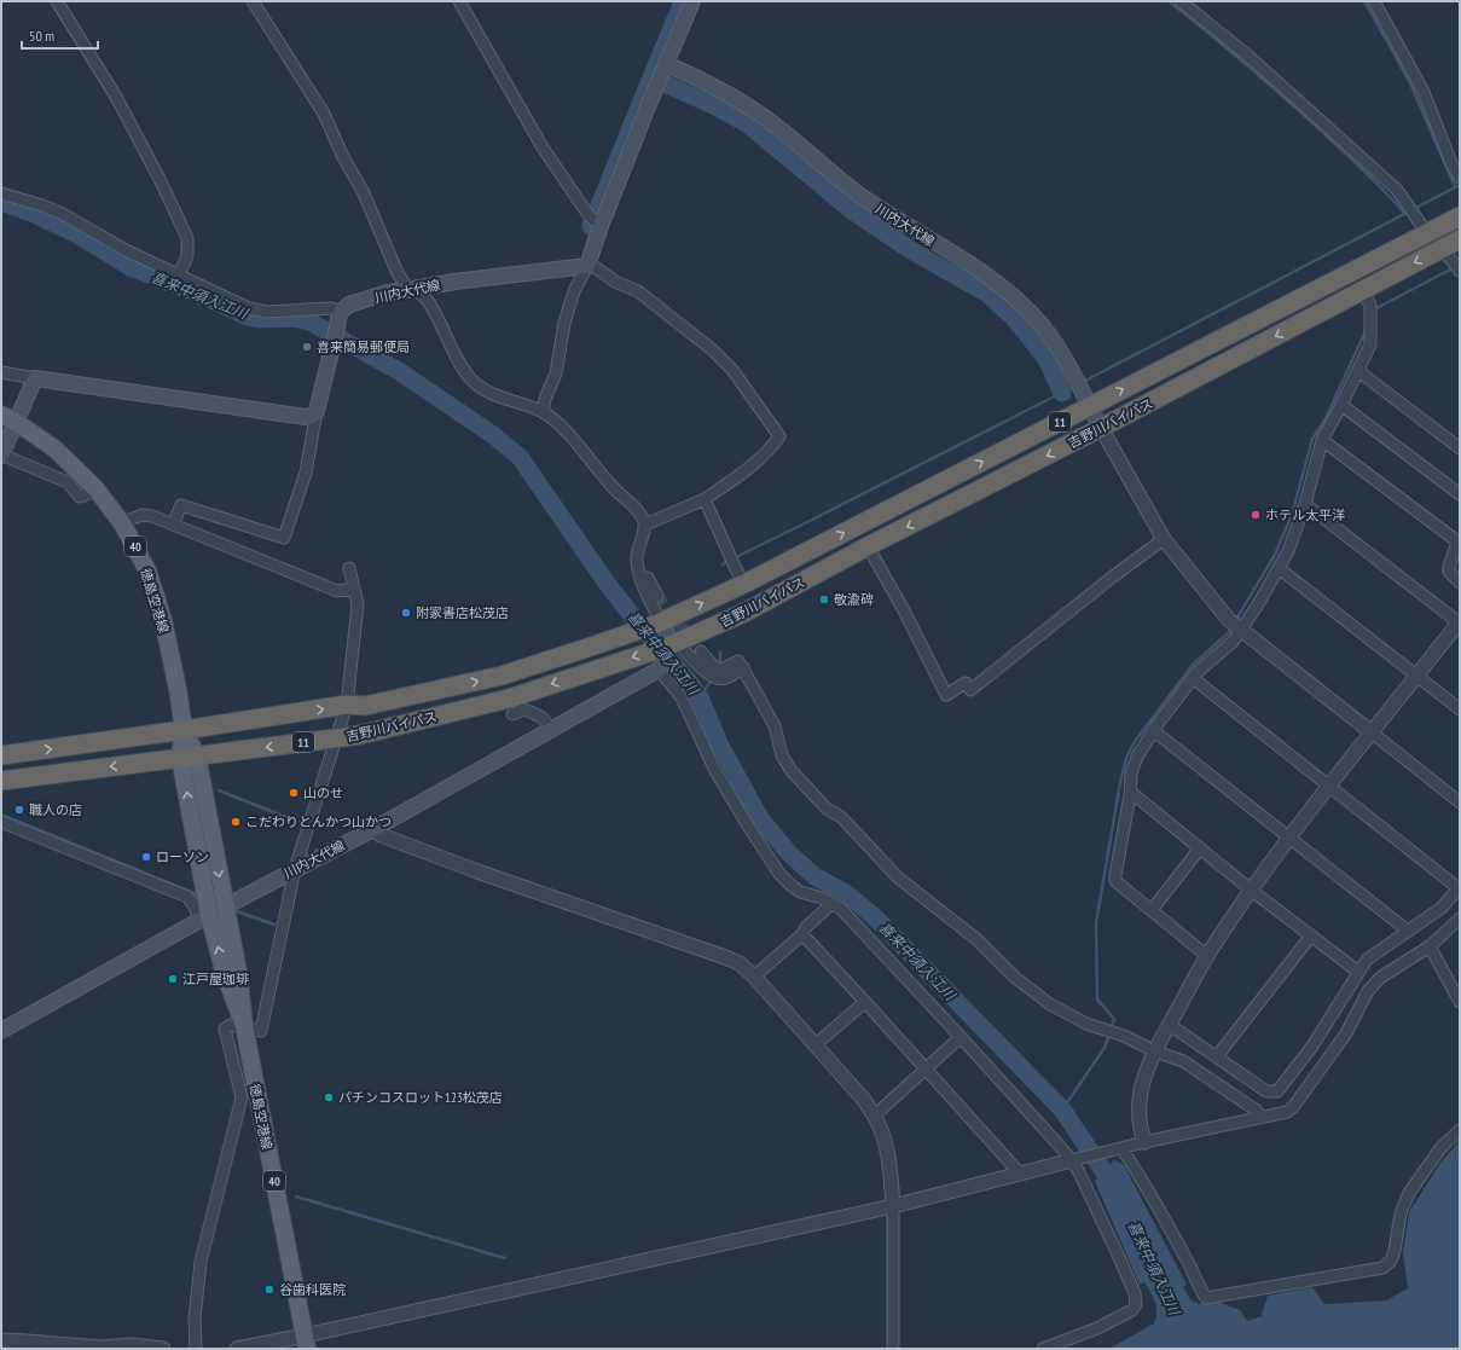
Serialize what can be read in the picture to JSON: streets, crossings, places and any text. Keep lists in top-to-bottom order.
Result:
{
  "streets": {
    "highway": ["11", "吉野川バイパス"],
    "main road": ["川内大代線", "40", "徳島空港線"]
  },
  "crossings": [
    ["川内大代線", "吉野川バイパス"],
    ["川内大代線", "徳島空港線"],
    ["吉野川バイパス", "徳島空港線"]
  ],
  "water": ["喜来中須入江川"],
  "places": [
    "喜来簡易郵便局",
    "ホテル太平洋",
    "敬渝碑",
    "附家書店松茂店",
    "山のせ",
    "職人の店",
    "こだわりとんかつ山かつ",
    "ローソン",
    "江戸屋珈琲",
    "パチンコスロット123松茂店",
    "谷歯科医院"
  ],
  "scale_bar": "50 m"
}
